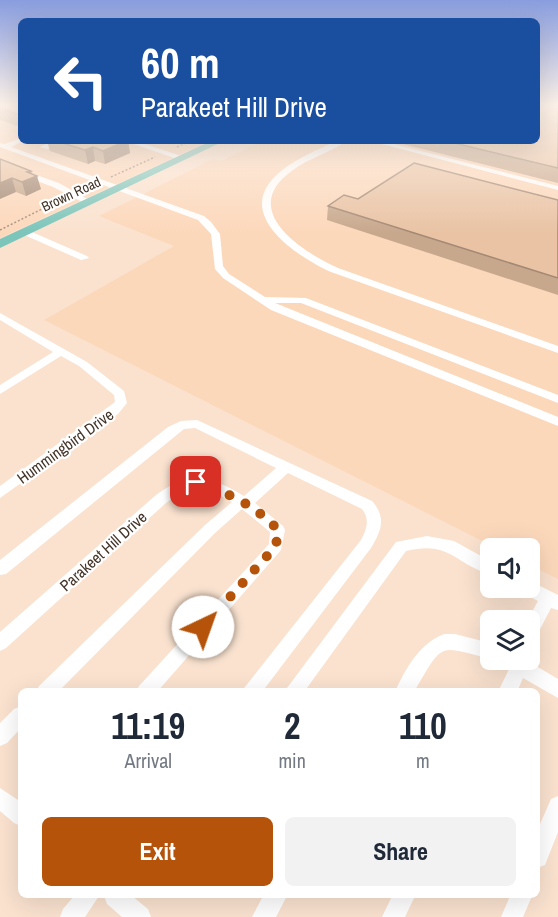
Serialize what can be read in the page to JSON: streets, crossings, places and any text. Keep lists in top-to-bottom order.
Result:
{
  "streets": {
    "main road": ["Brown Road"],
    "street": ["Hummingbird Drive", "Parakeet Hill Drive"]
  },
  "page": {
    "turn": ["60 m", "Parakeet Hill Drive"],
    "eta": [
      "11:19",
      "Arrival",
      "2",
      "min",
      "110",
      "m"
    ],
    "buttons": ["Exit", "Share"]
  }
}
